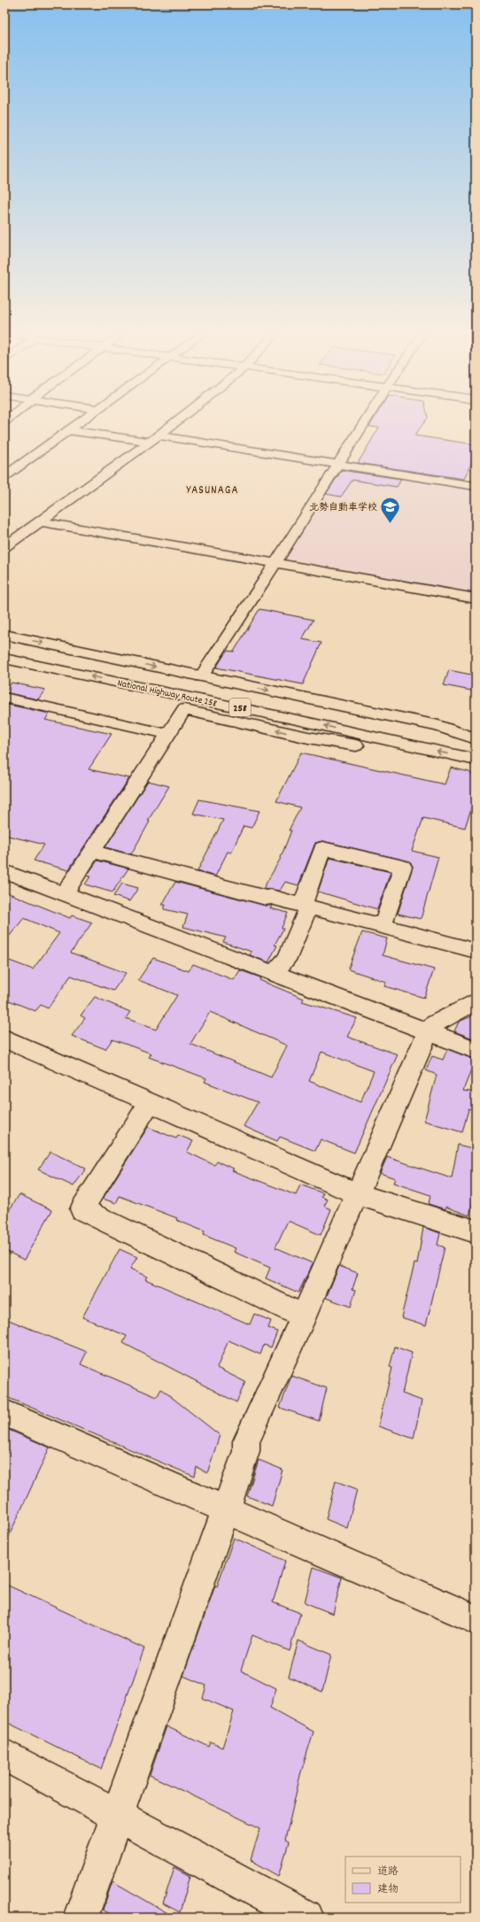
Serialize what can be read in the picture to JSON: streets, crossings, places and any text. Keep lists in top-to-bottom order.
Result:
{
  "streets": {
    "main road": ["National Highway Route 258", "258"]
  },
  "districts": ["YASUNAGA"],
  "places": {
    "school or university": ["北勢自動車学校"]
  },
  "legend": ["道路", "建物"]
}
